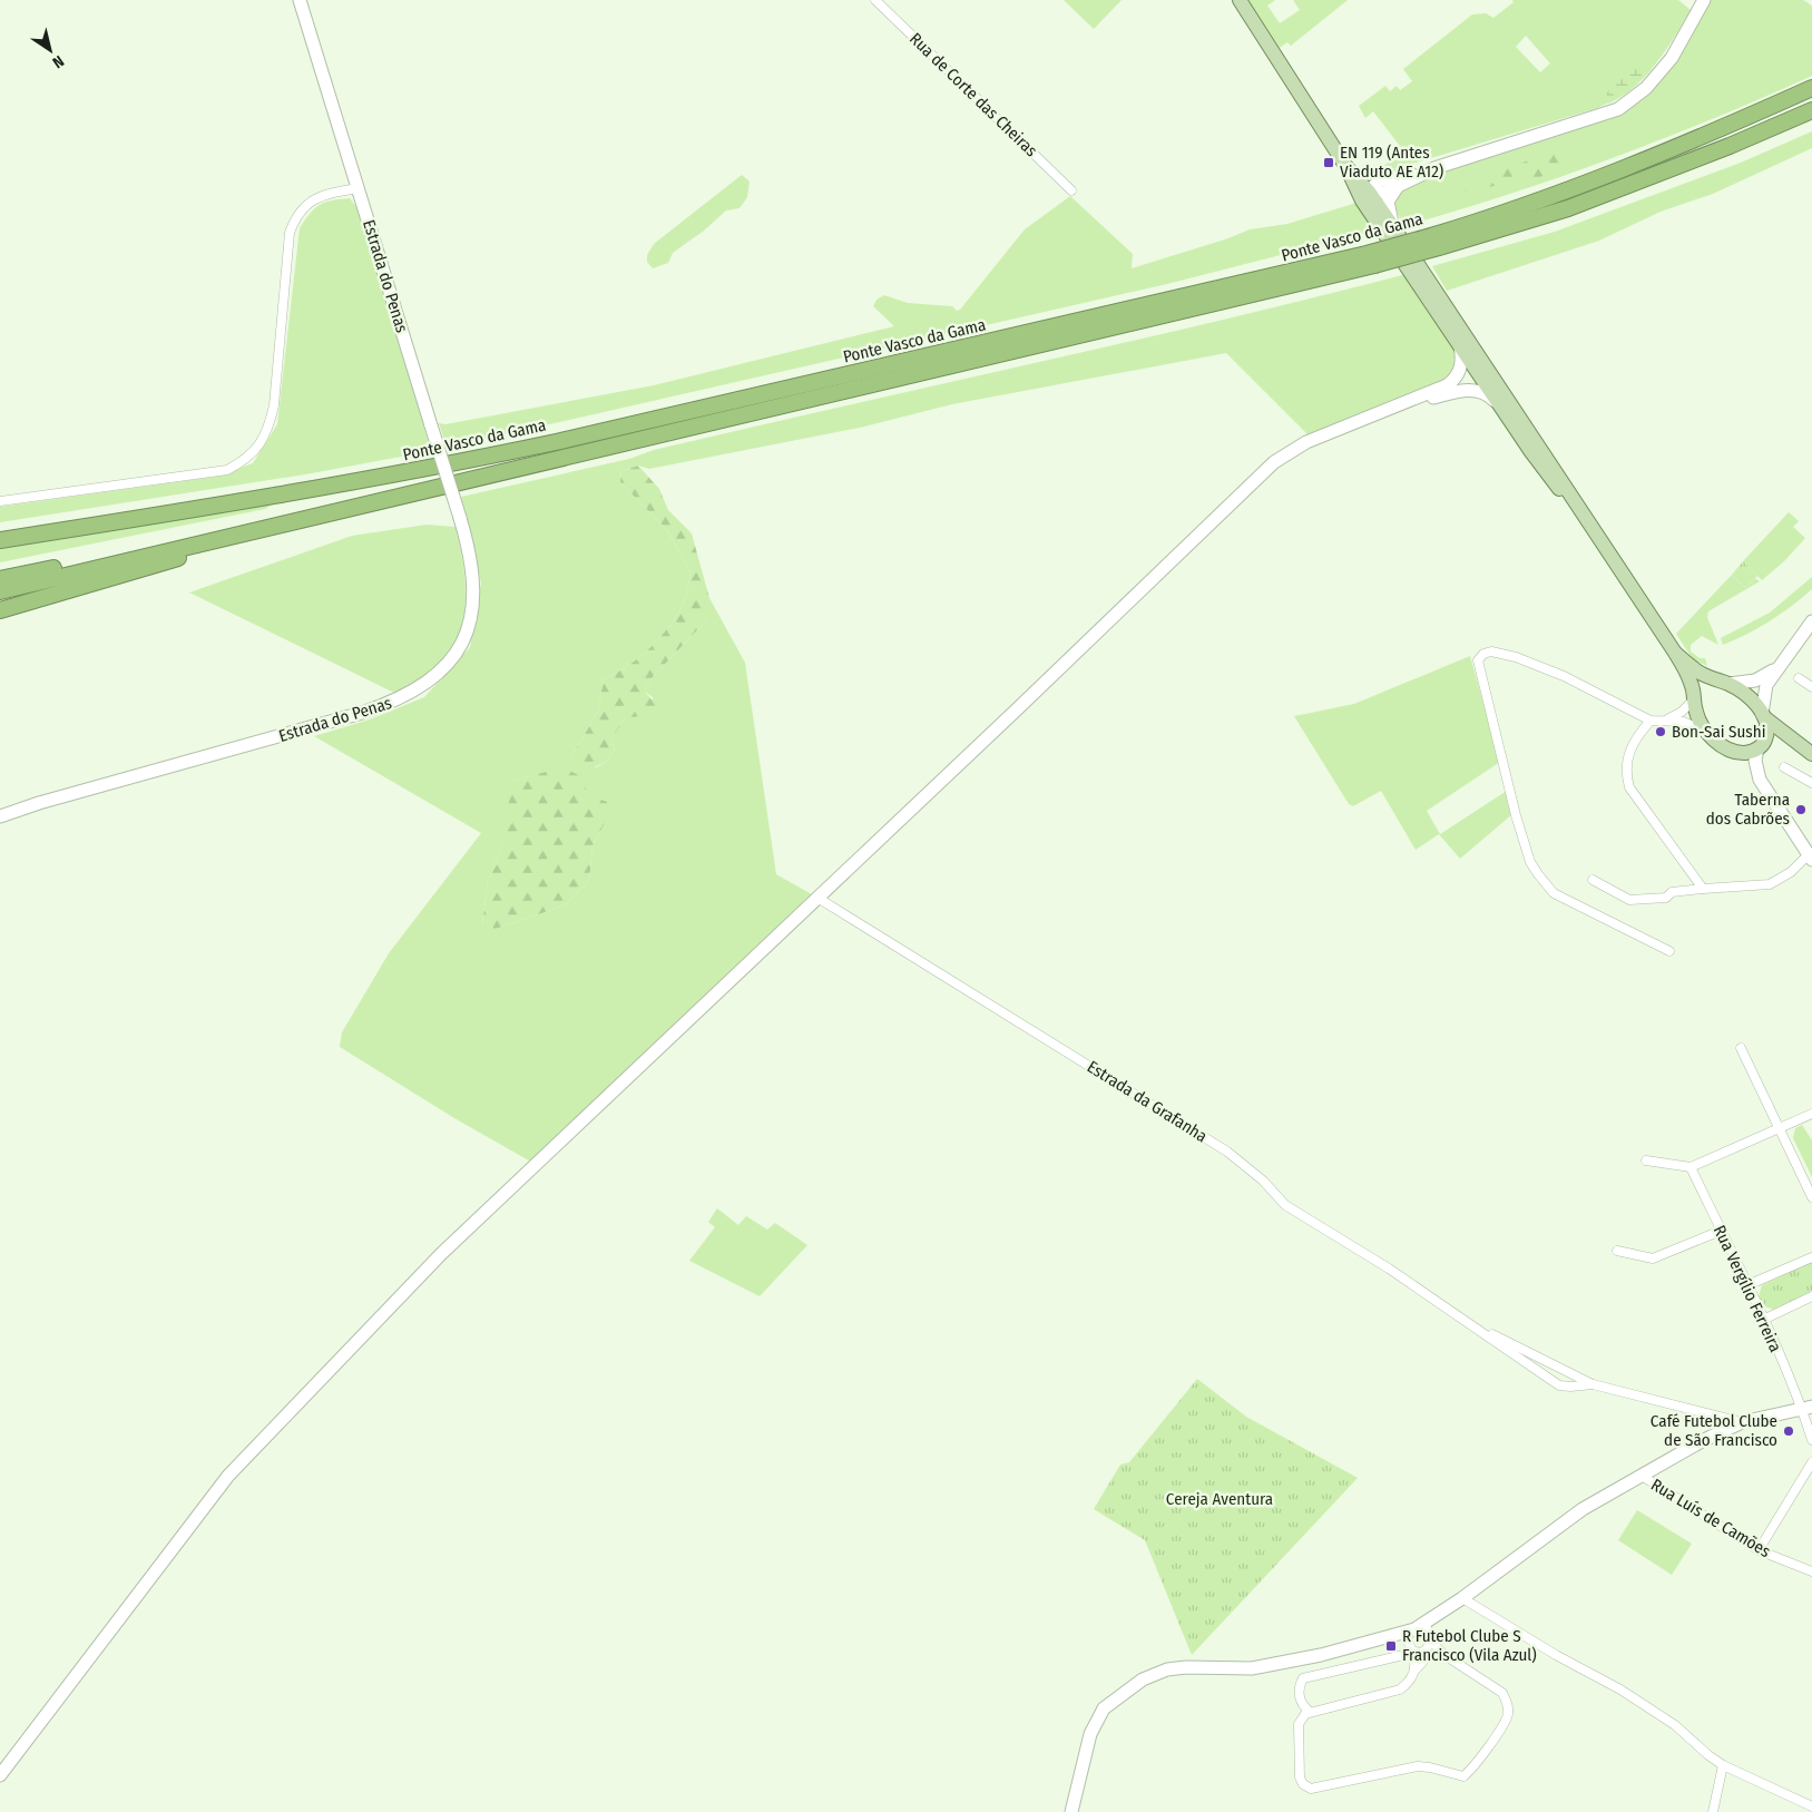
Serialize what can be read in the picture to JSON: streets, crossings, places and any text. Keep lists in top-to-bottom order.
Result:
{
  "streets": {
    "highway": ["Ponte Vasco da Gama"],
    "street": [
      "Rua de Corte das Cheiras",
      "Estrada do Penas",
      "Estrada da Grafanha",
      "Rua Vergílio Ferreira",
      "Rua Luís de Camões"
    ]
  },
  "parks": ["Cereja Aventura"],
  "places": {
    "transit": ["EN 119 (Antes Viaduto AE A12)", "R Futebol Clube S Francisco (Vila Azul)"],
    "other": ["Bon-Sai Sushi", "Taberna dos Cabrões", "Café Futebol Clube de São Francisco"]
  },
  "north": "bottom right"
}
